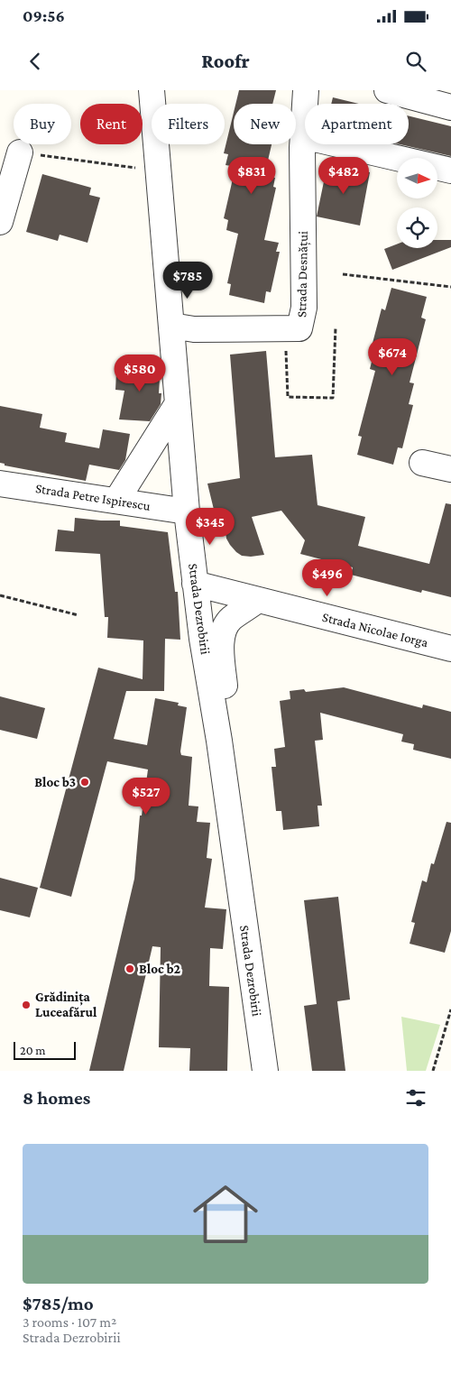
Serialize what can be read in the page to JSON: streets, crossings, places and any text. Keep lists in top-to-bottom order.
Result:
{
  "streets": {
    "street": [
      "Strada Desnățui",
      "Strada Petre Ispirescu",
      "Strada Dezrobirii",
      "Strada Nicolae Iorga"
    ]
  },
  "crossings": [
    ["Strada Desnățui", "Strada Dezrobirii"],
    ["Strada Petre Ispirescu", "Strada Dezrobirii"],
    ["Strada Dezrobirii", "Strada Nicolae Iorga"]
  ],
  "places": ["Bloc b3", "Bloc b2", "Grădinița Luceafărul"],
  "scale_bar": "20 m",
  "north": "right",
  "page": {
    "status": "09:56",
    "header": "Roofr",
    "chip": [
      "Buy",
      "Rent",
      "Filters",
      "New",
      "Apartment"
    ],
    "price": [
      "$831",
      "$482",
      "$785",
      "$674",
      "$580",
      "$345",
      "$496",
      "$527"
    ],
    "scale": "20 m",
    "heading": "8 homes",
    "list": [
      {
        "name": "$785/mo",
        "note": "3 rooms · 107 m² · Strada Dezrobirii"
      }
    ]
  }
}
